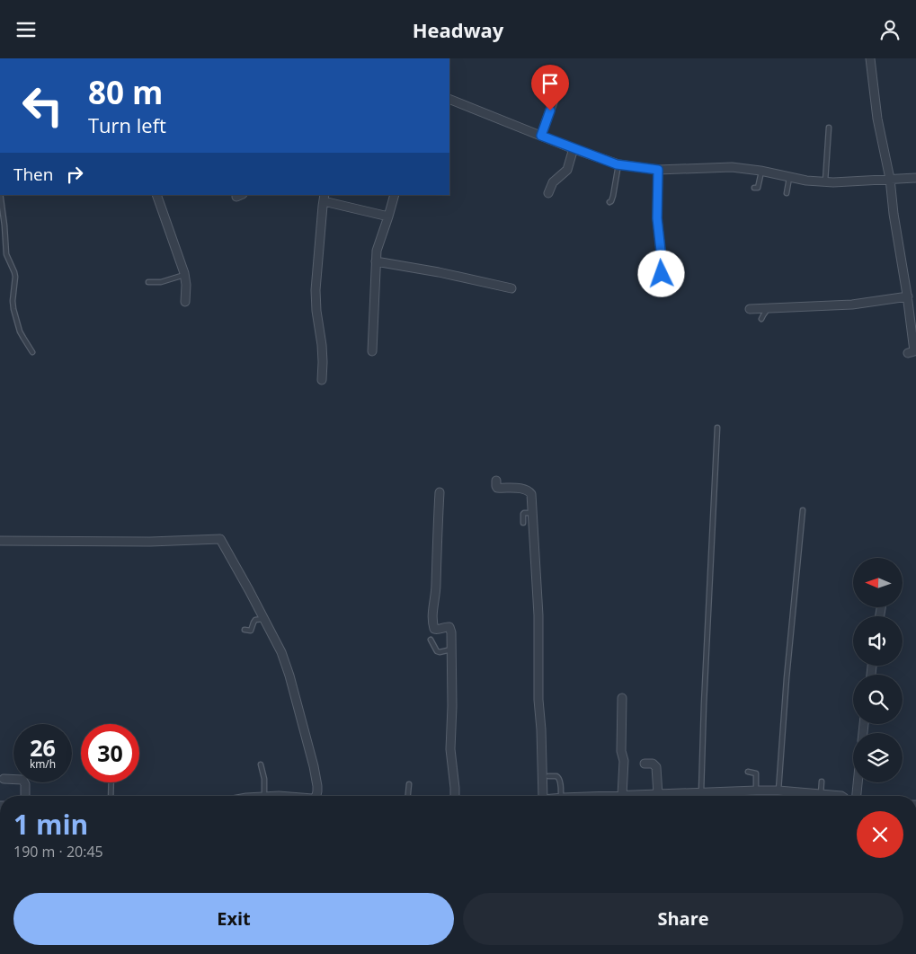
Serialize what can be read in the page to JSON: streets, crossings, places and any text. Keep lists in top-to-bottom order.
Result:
{
  "north": "left",
  "page": {
    "header": "Headway",
    "turn": ["80 m", "Turn left"],
    "then": "Then",
    "speed": "26 km/h",
    "limit": "30",
    "heading": ["1 min", "190 m · 20:45"],
    "buttons": ["Exit", "Share"]
  }
}
